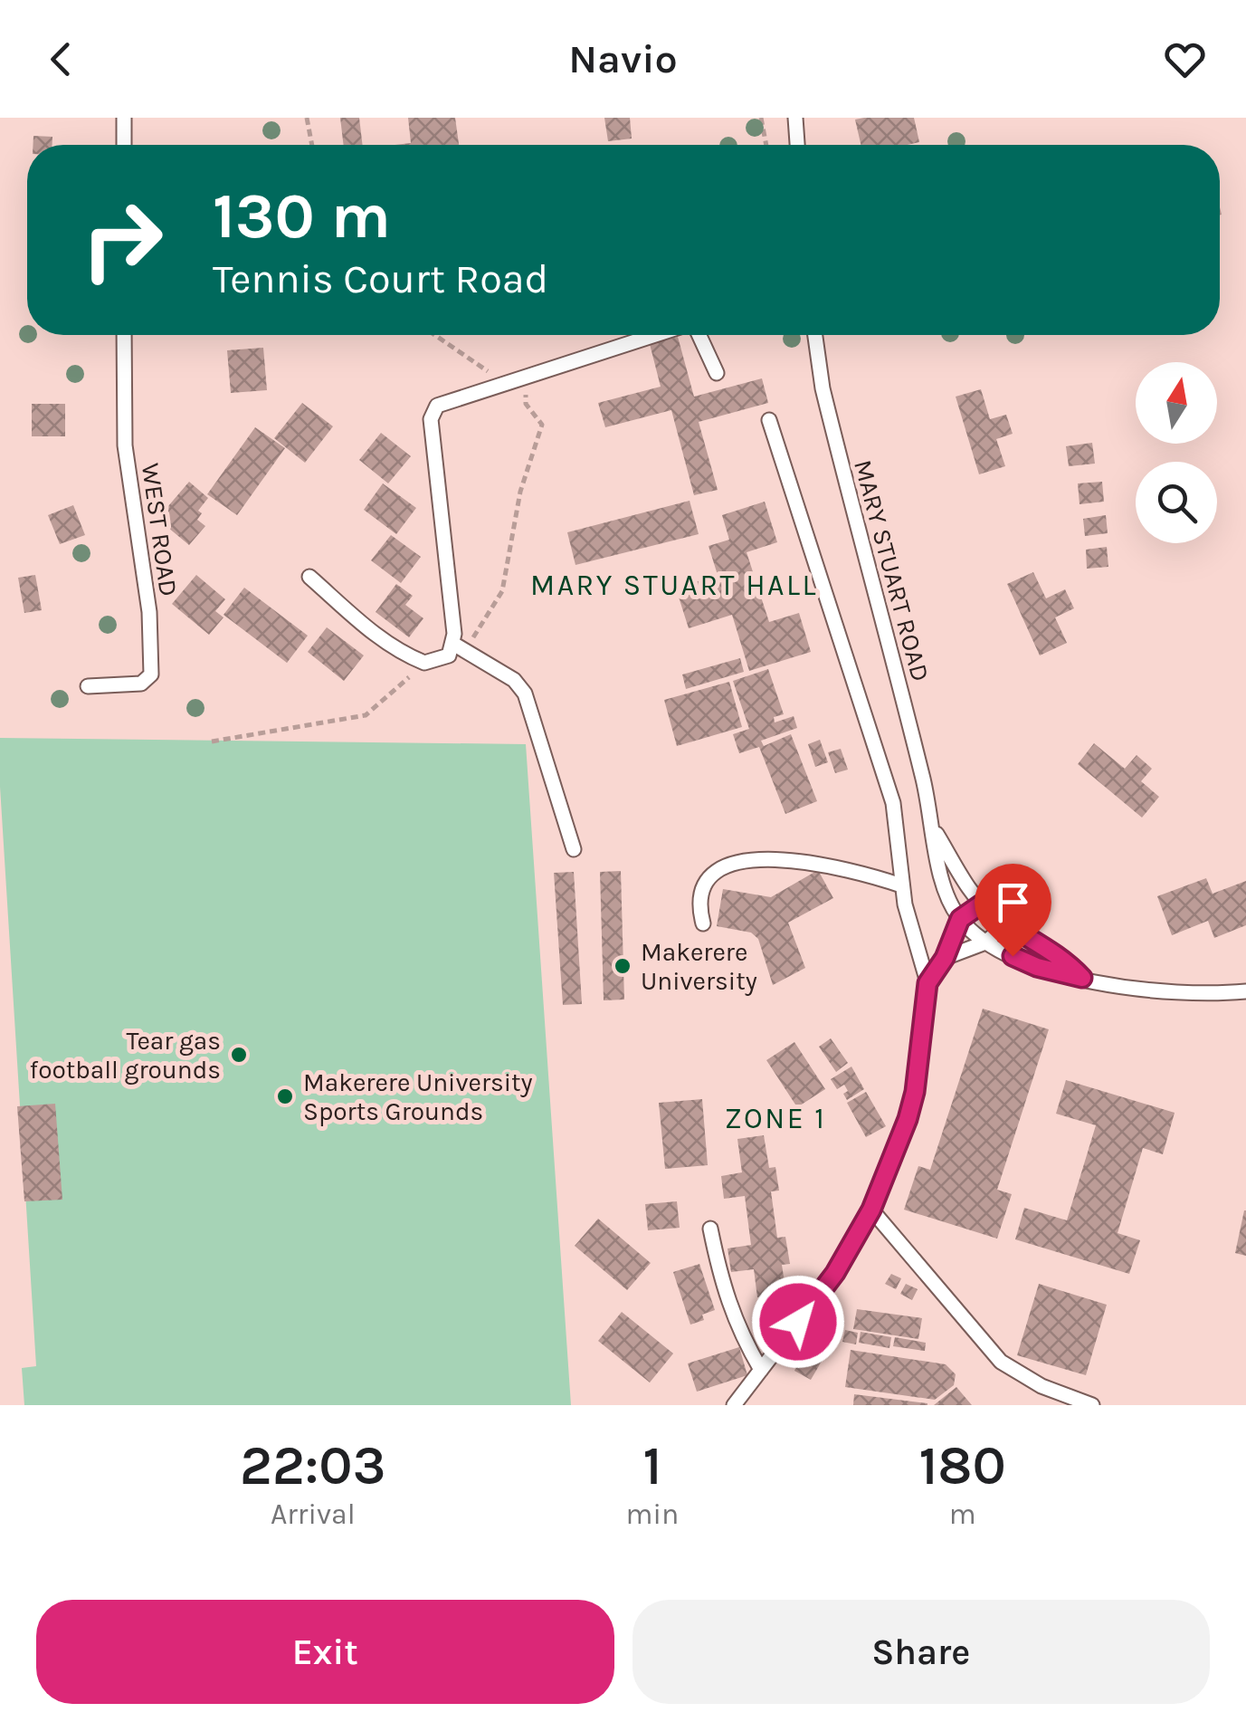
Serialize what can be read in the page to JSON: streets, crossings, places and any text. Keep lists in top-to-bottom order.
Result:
{
  "streets": {
    "lane": ["WEST ROAD", "MARY STUART ROAD"]
  },
  "districts": ["MARY STUART HALL", "ZONE 1"],
  "places": ["Makerere University", "Tear gas football grounds", "Makerere University Sports Grounds"],
  "north": "top",
  "page": {
    "header": "Navio",
    "turn": ["130 m", "Tennis Court Road"],
    "eta": [
      "22:03",
      "Arrival",
      "1",
      "min",
      "180",
      "m"
    ],
    "buttons": ["Exit", "Share"]
  }
}
